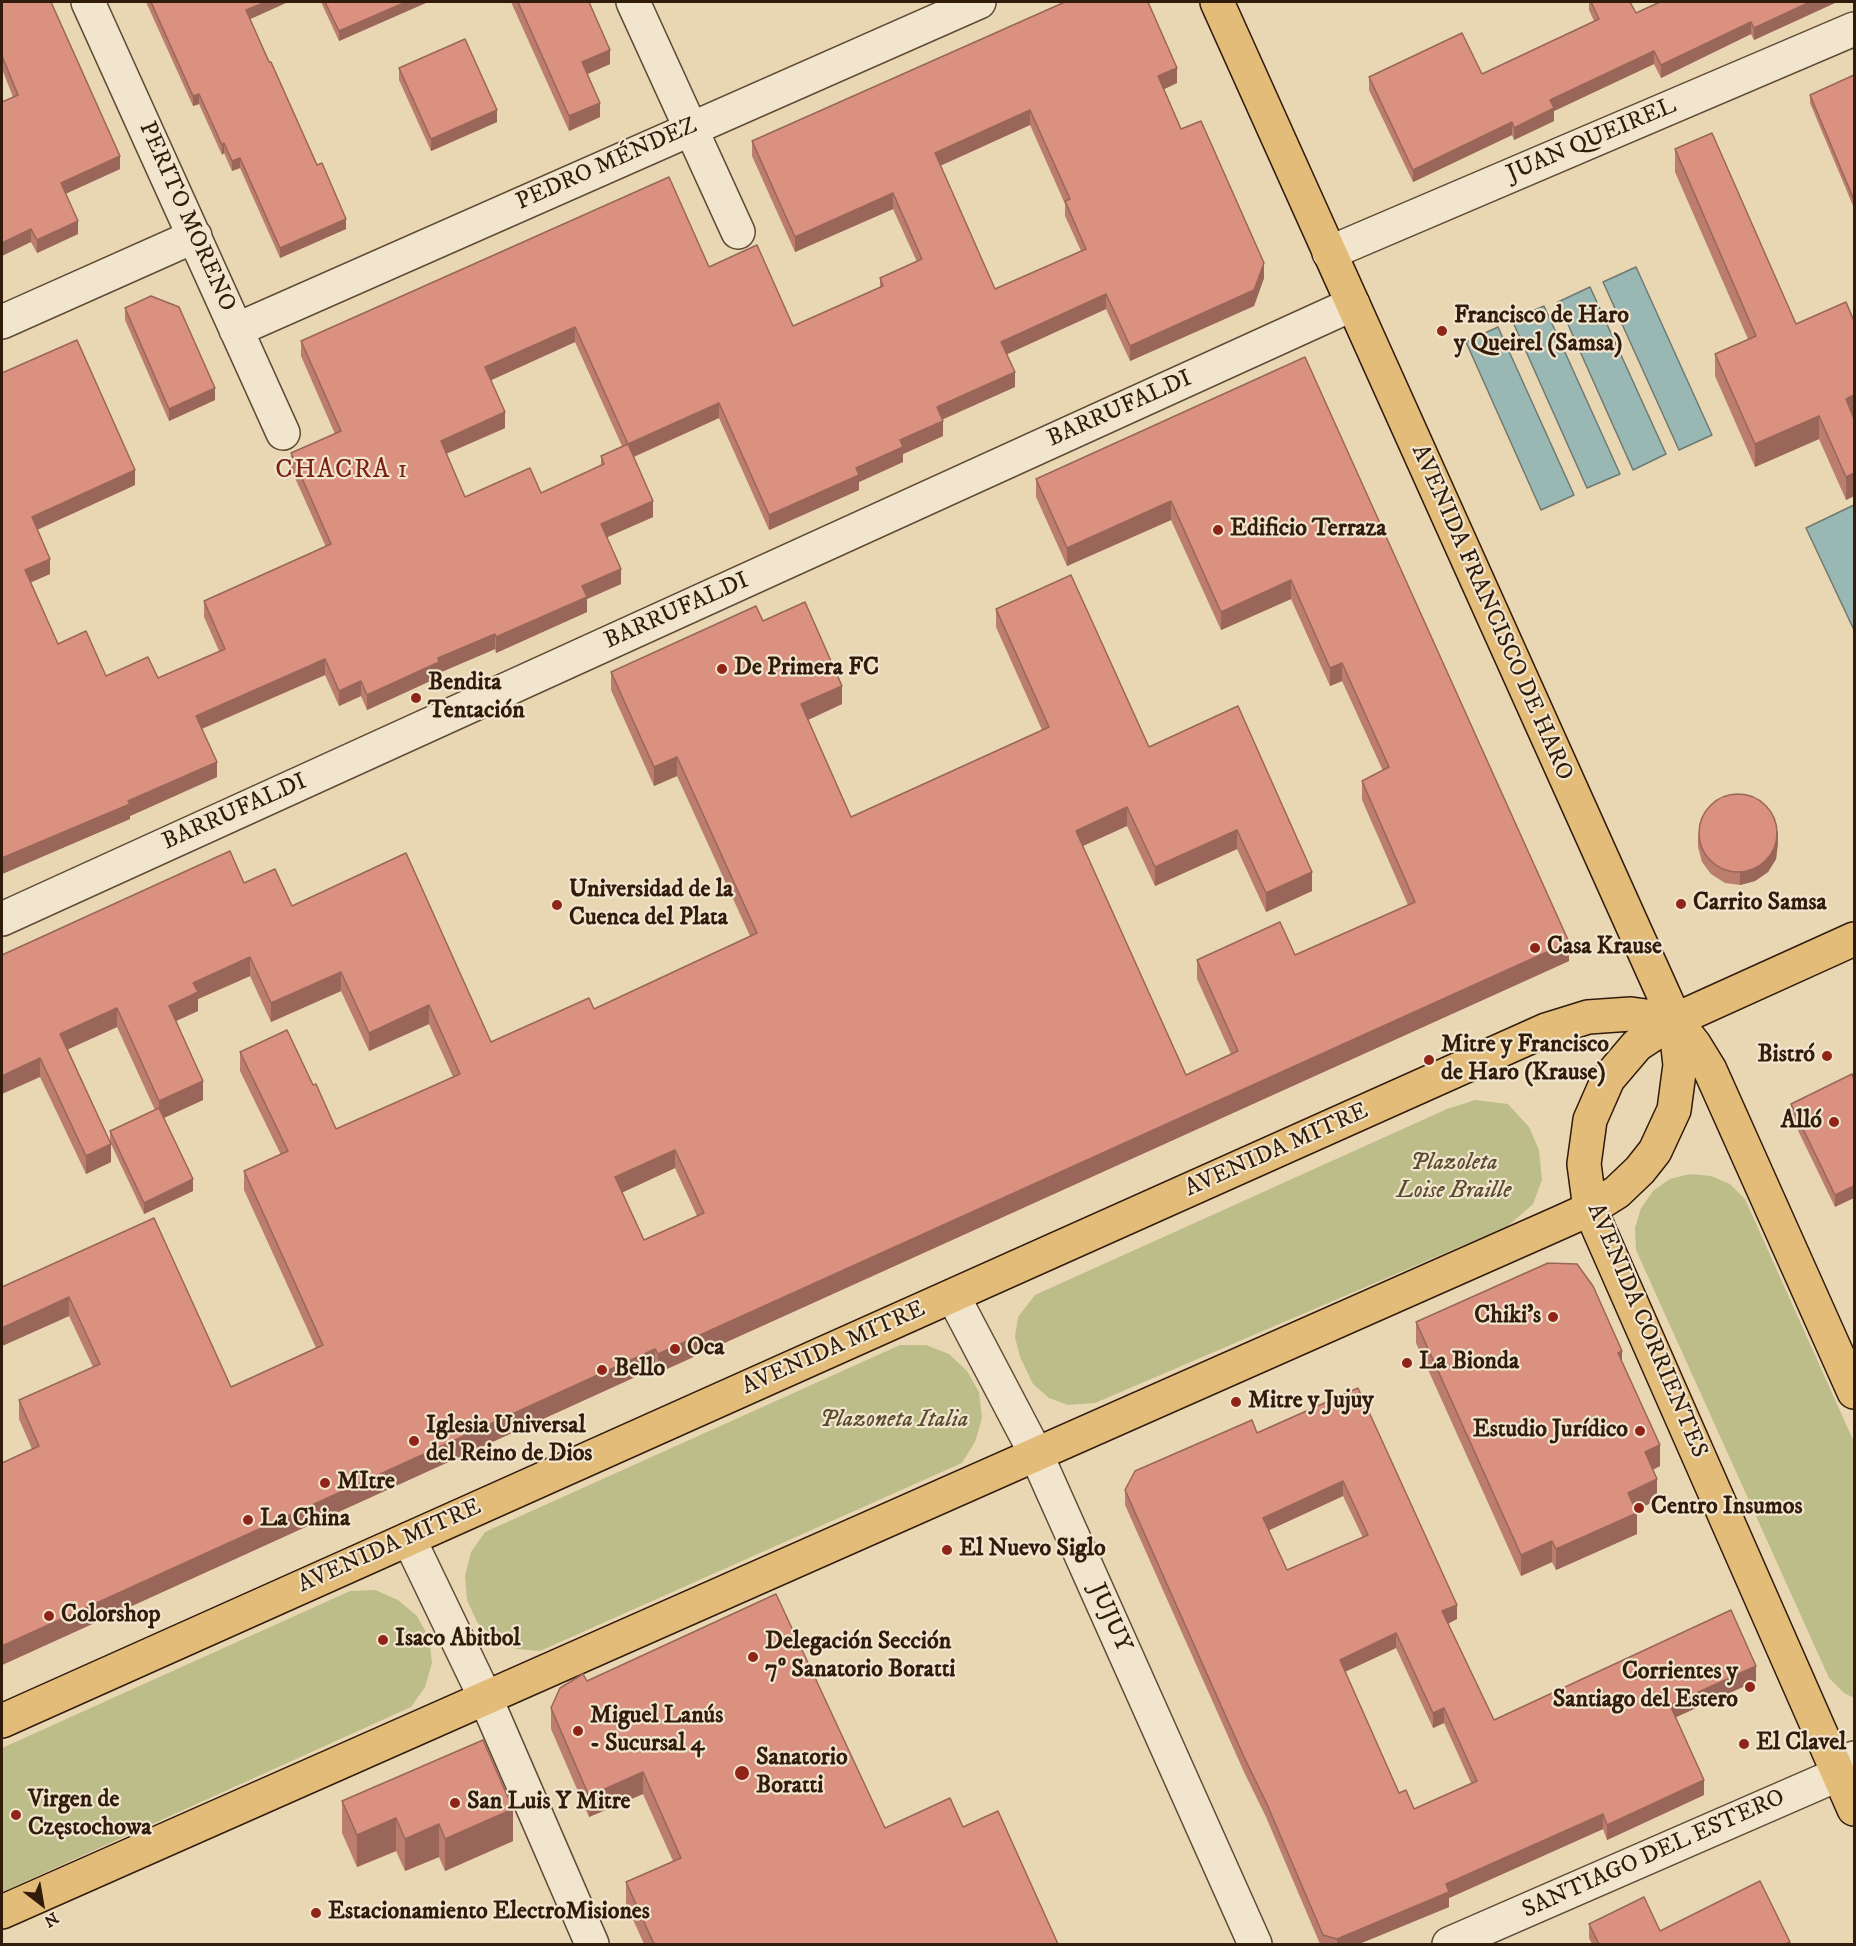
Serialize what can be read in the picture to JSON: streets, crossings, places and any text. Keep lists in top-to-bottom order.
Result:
{
  "streets": {
    "main road": ["AVENIDA FRANCISCO DE HARO", "AVENIDA MITRE", "AVENIDA CORRIENTES"],
    "street": [
      "JUAN QUEIREL",
      "PEDRO MÉNDEZ",
      "PERITO MORENO",
      "BARRUFALDI",
      "JUJUY",
      "SANTIAGO DEL ESTERO"
    ]
  },
  "crossings": [
    ["JUAN QUEIREL", "AVENIDA FRANCISCO DE HARO"],
    ["PEDRO MÉNDEZ", "PERITO MORENO"],
    ["BARRUFALDI", "AVENIDA FRANCISCO DE HARO"],
    ["AVENIDA FRANCISCO DE HARO", "AVENIDA MITRE"],
    ["AVENIDA FRANCISCO DE HARO", "AVENIDA CORRIENTES"],
    ["AVENIDA MITRE", "AVENIDA CORRIENTES"],
    ["AVENIDA MITRE", "JUJUY"],
    ["AVENIDA CORRIENTES", "SANTIAGO DEL ESTERO"]
  ],
  "districts": ["CHACRA 1"],
  "parks": ["Plazoleta Loise Braille", "Plazoneta Italia"],
  "places": [
    "Francisco de Haro y Queirel (Samsa)",
    "Edificio Terraza",
    "De Primera FC",
    "Bendita Tentación",
    "Carrito Samsa",
    "Universidad de la Cuenca del Plata",
    "Casa Krause",
    "Bistró",
    "Mitre y Francisco de Haro (Krause)",
    "Alló",
    "Chiki's",
    "Oca",
    "La Bionda",
    "Bello",
    "Mitre y Jujuy",
    "Estudio Jurídico",
    "Iglesia Universal del Reino de Dios",
    "MItre",
    "Centro Insumos",
    "La China",
    "El Nuevo Siglo",
    "Colorshop",
    "Isaco Abitbol",
    "Delegación Sección 7º Sanatorio Boratti",
    "Corrientes y Santiago del Estero",
    "Miguel Lanús - Sucursal 4",
    "El Clavel",
    "Sanatorio Boratti",
    "San Luis Y Mitre",
    "Virgen de Częstochowa",
    "Estacionamiento ElectroMisiones"
  ],
  "north": "bottom right"
}
